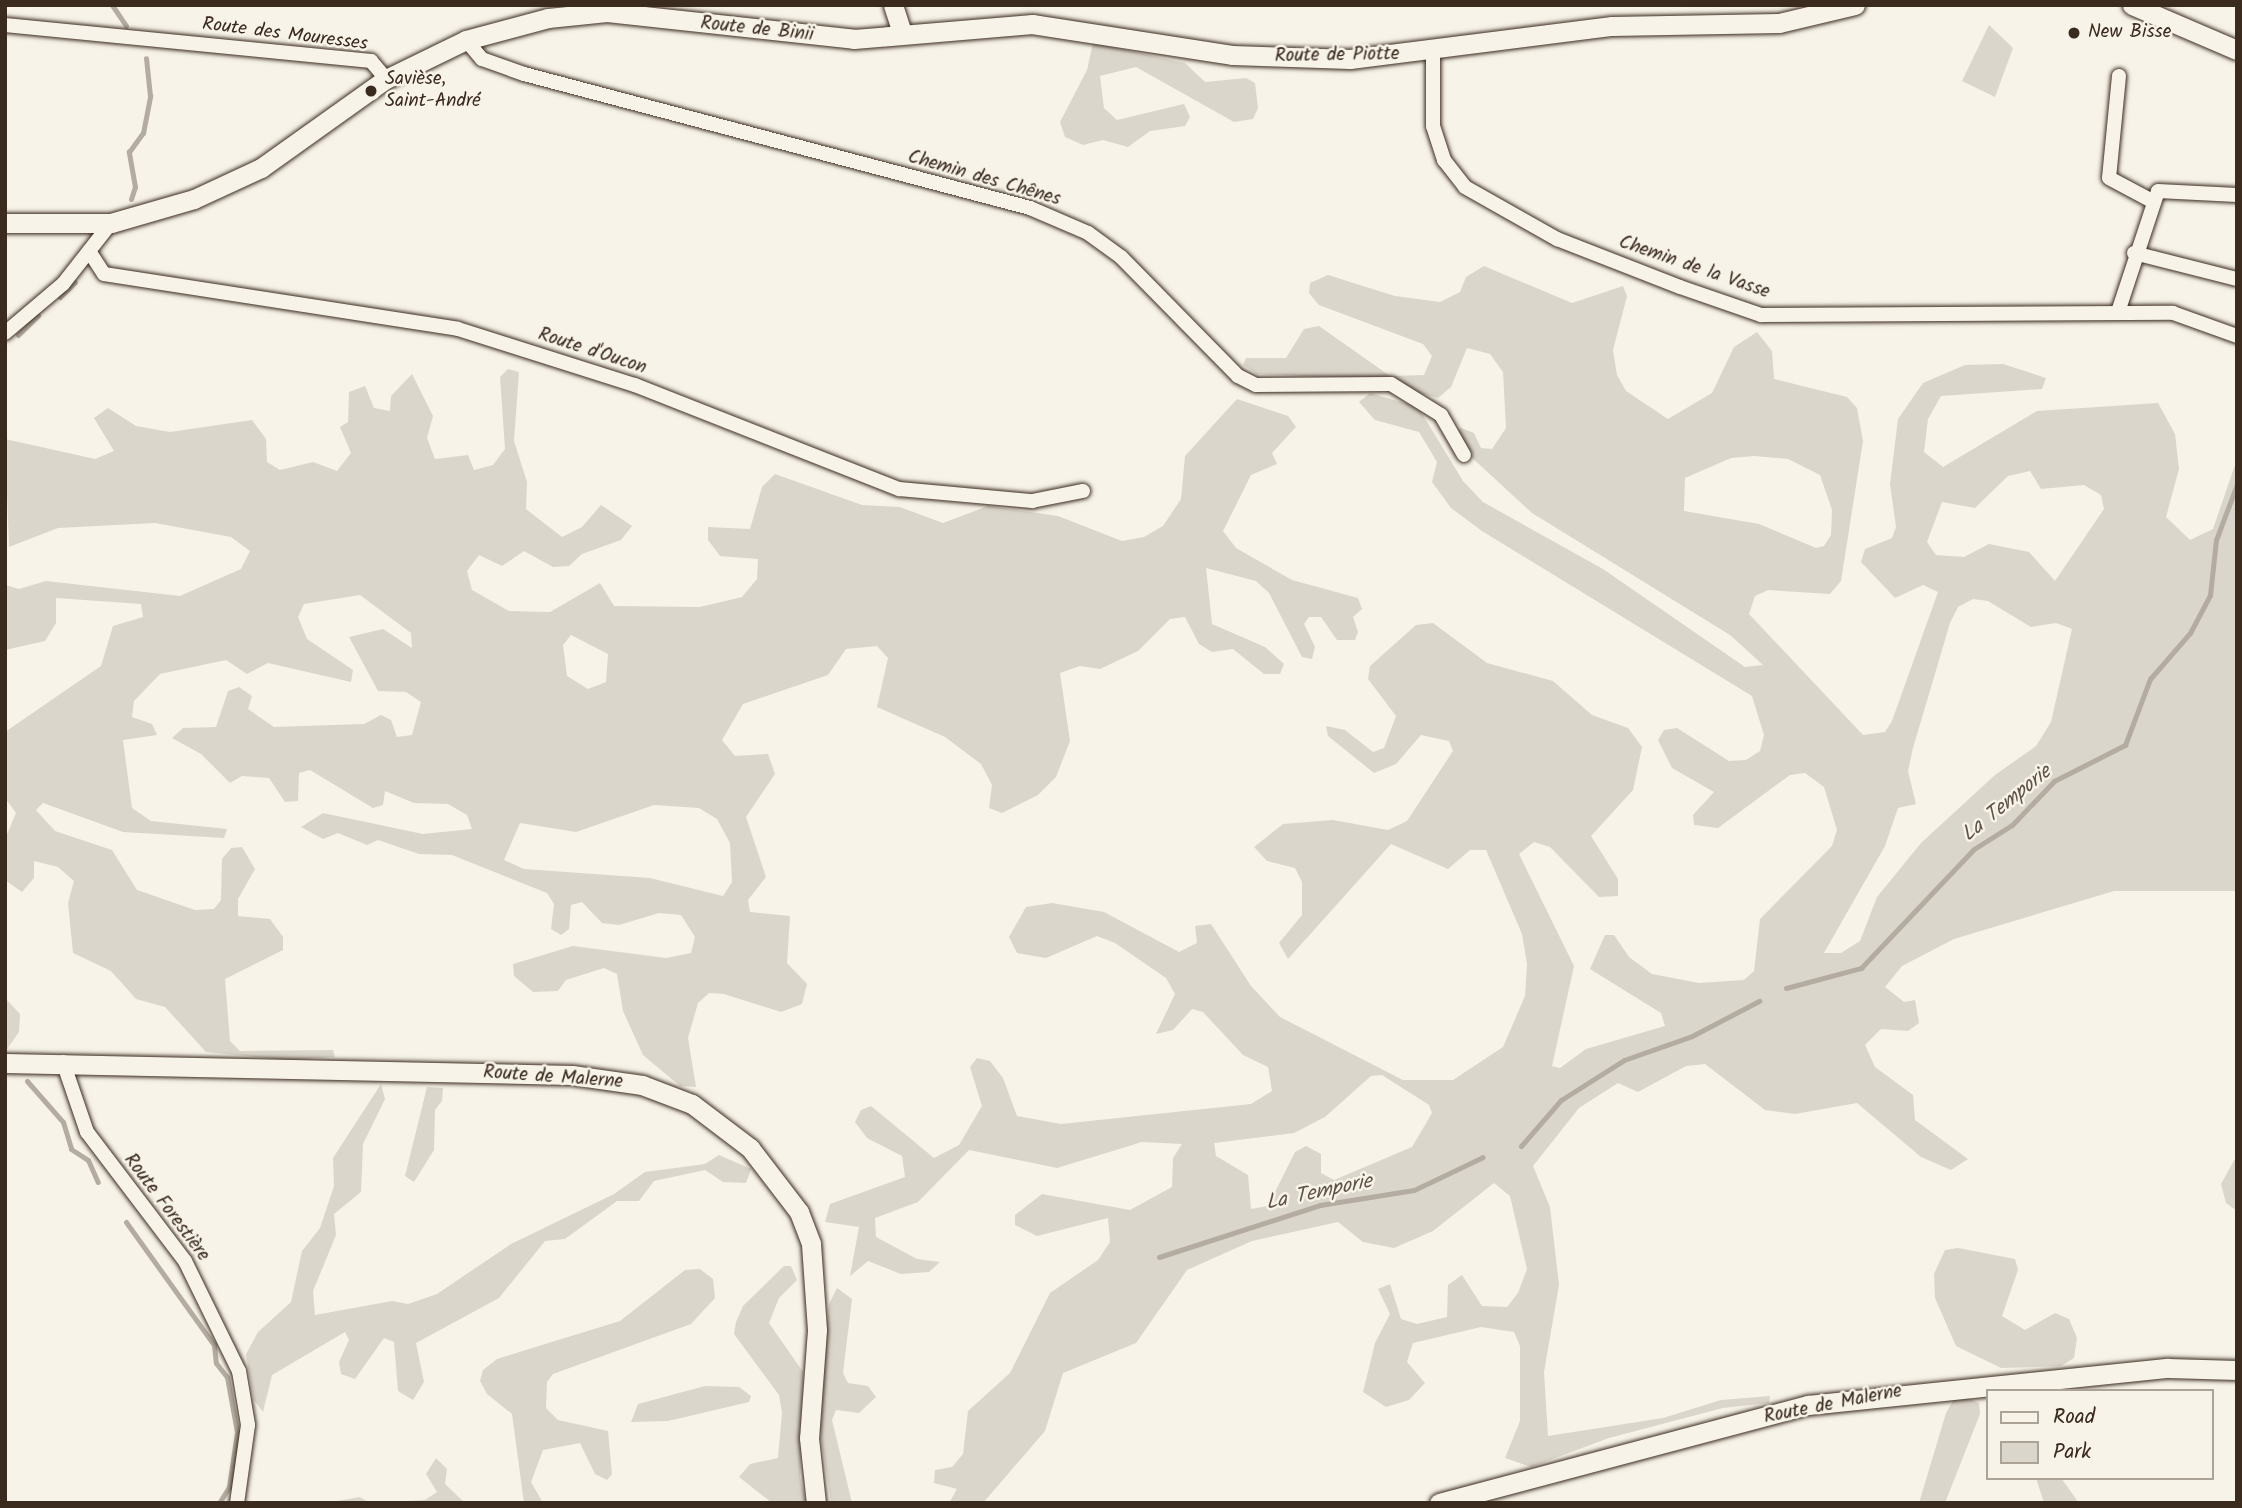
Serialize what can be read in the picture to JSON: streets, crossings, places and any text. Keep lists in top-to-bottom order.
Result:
{
  "streets": {
    "street": [
      "Route de Binii",
      "Route des Mouresses",
      "Route de Piotte",
      "Chemin des Chênes",
      "Chemin de la Vasse",
      "Route d'Oucon",
      "Route de Malerne",
      "Route Forestière"
    ]
  },
  "crossings": [
    ["Route de Binii", "Route des Mouresses"],
    ["Route de Binii", "Route de Piotte"],
    ["Route de Binii", "Chemin des Chênes"],
    ["Route de Piotte", "Chemin de la Vasse"],
    ["Route de Malerne", "Route Forestière"]
  ],
  "water": ["La Temporie"],
  "places": ["New Bisse", "Savièse, Saint-André"],
  "legend": ["Road", "Park"]
}
